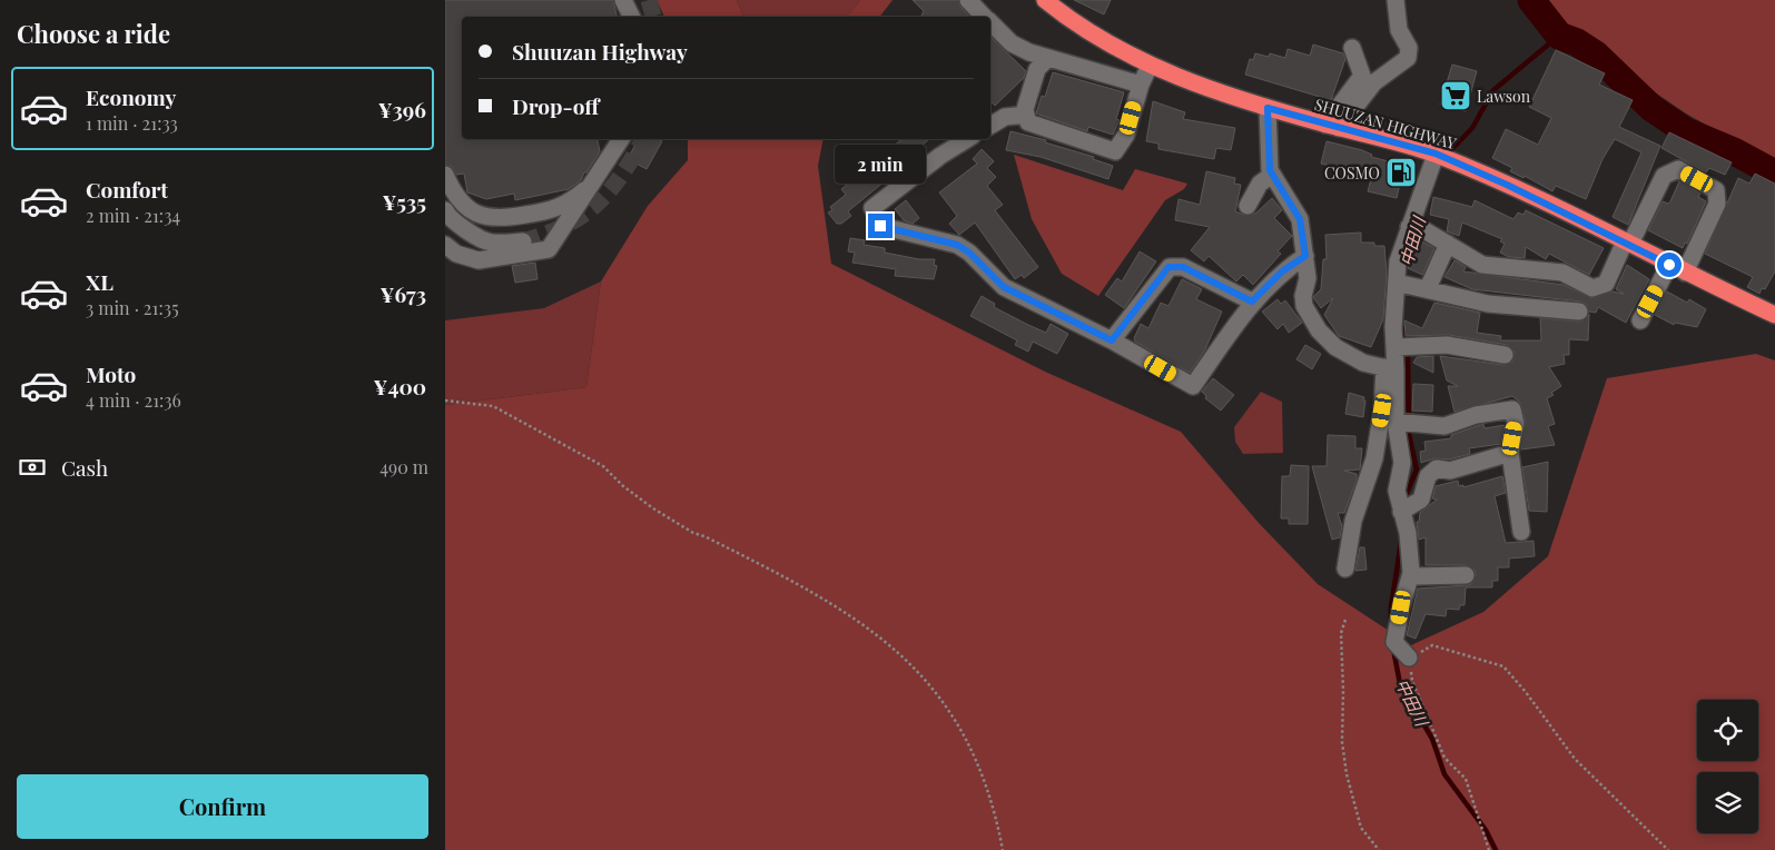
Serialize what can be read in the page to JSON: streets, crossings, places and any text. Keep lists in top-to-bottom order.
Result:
{
  "streets": {
    "highway": ["SHUUZAN HIGHWAY"]
  },
  "water": ["中田川"],
  "places": {
    "supermarket": ["Lawson"],
    "fuel station": ["COSMO"]
  },
  "page": {
    "heading": "Choose a ride",
    "banner": ["Shuuzan Highway", "Drop-off"],
    "list": [
      {
        "name": "Economy",
        "note": "1 min · 21:33",
        "value": "¥396"
      },
      {
        "name": "Comfort",
        "note": "2 min · 21:34",
        "value": "¥535"
      },
      {
        "name": "XL",
        "note": "3 min · 21:35",
        "value": "¥673"
      },
      {
        "name": "Moto",
        "note": "4 min · 21:36",
        "value": "¥400"
      }
    ],
    "bubble": "2 min",
    "pay": ["Cash", "490 m"],
    "buttons": "Confirm"
  }
}
